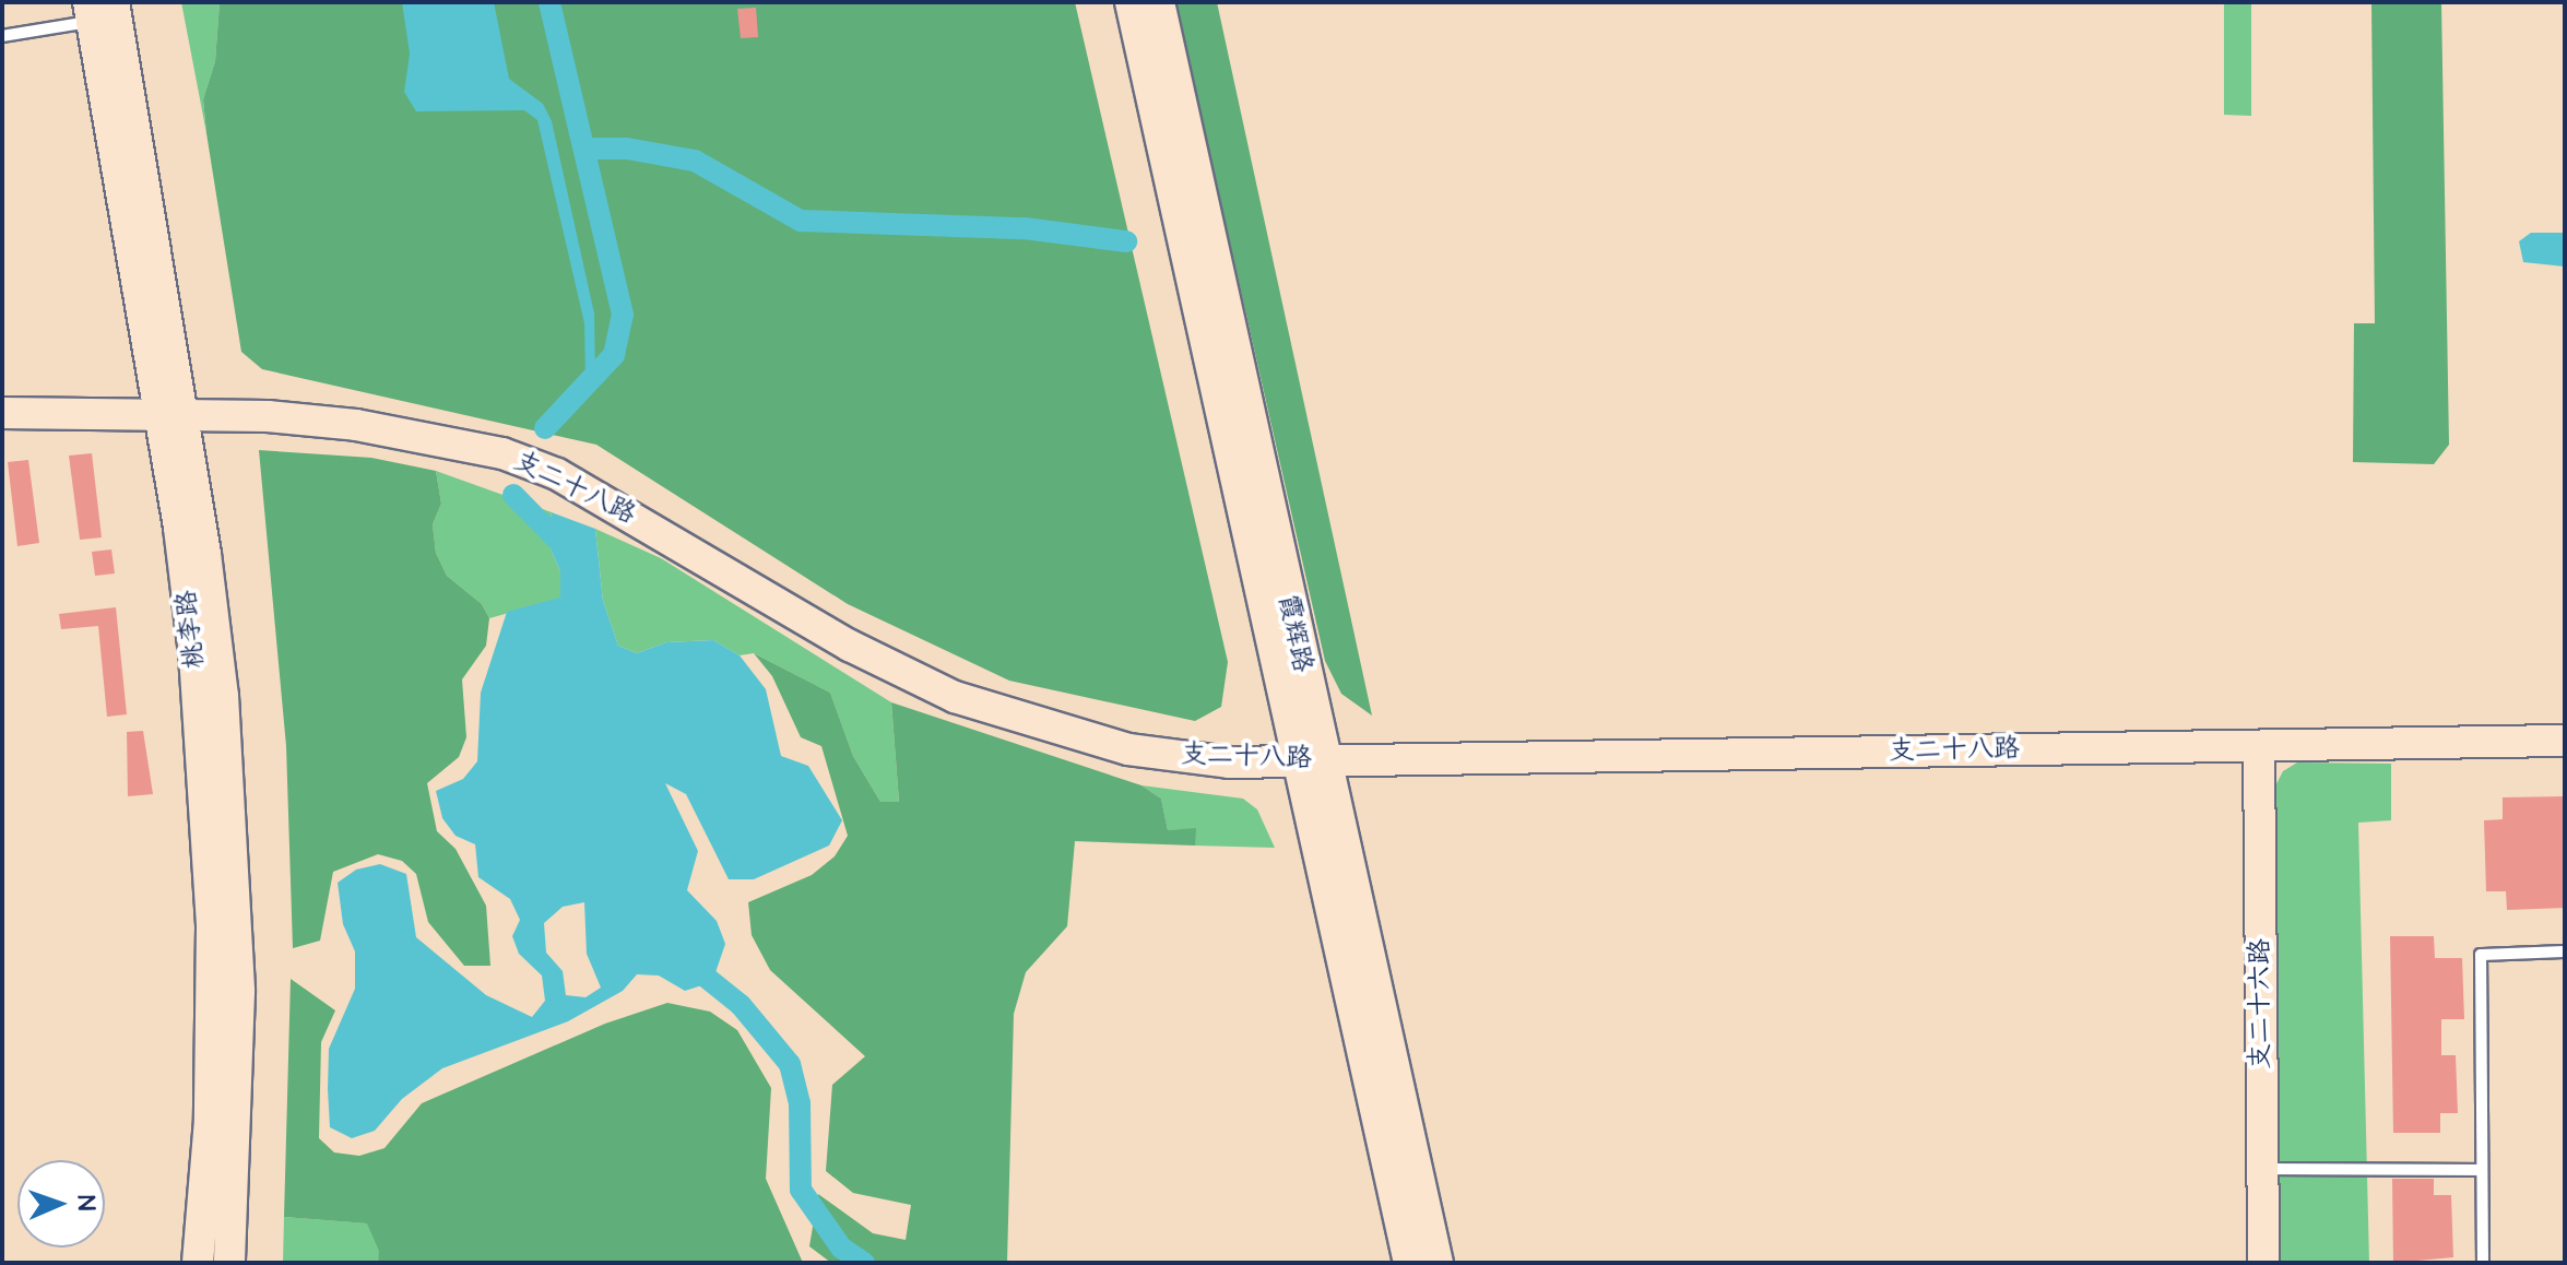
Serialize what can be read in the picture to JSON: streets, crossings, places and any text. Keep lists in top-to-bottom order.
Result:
{
  "streets": {
    "street": [
      "支二十八路",
      "桃李路",
      "霞辉路",
      "支二十六路"
    ]
  },
  "crossings": [
    ["支二十八路", "桃李路"],
    ["支二十八路", "霞辉路"],
    ["支二十八路", "支二十六路"]
  ],
  "north": "right"
}
